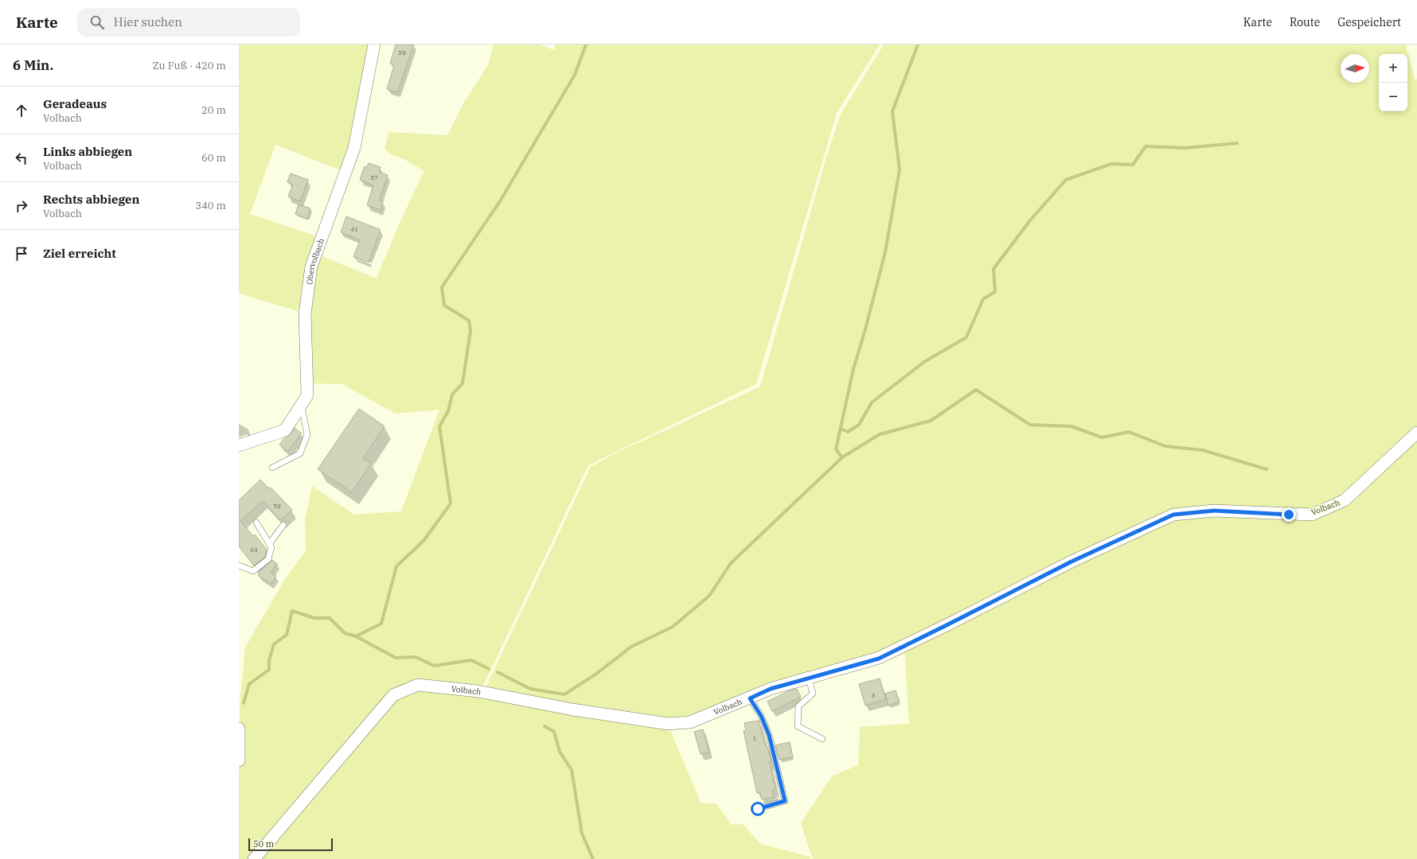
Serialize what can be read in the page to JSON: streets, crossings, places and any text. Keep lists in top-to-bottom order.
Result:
{
  "streets": {
    "street": ["Obervolbach", "Volbach"]
  },
  "house_numbers": [
    "29",
    "37",
    "41",
    "59",
    "63",
    "3",
    "1"
  ],
  "scale_bar": "50 m",
  "north": "right",
  "page": {
    "header": "Karte",
    "search": "Hier suchen",
    "nav": ["Karte", "Route", "Gespeichert"],
    "heading": ["6 Min.", "Zu Fuß · 420 m"],
    "map_buttons": ["+", "−"],
    "list": [
      ["Geradeaus", "Volbach", "20 m"],
      ["Links abbiegen", "Volbach", "60 m"],
      ["Rechts abbiegen", "Volbach", "340 m"],
      "Ziel erreicht"
    ],
    "scale": "50 m"
  }
}
